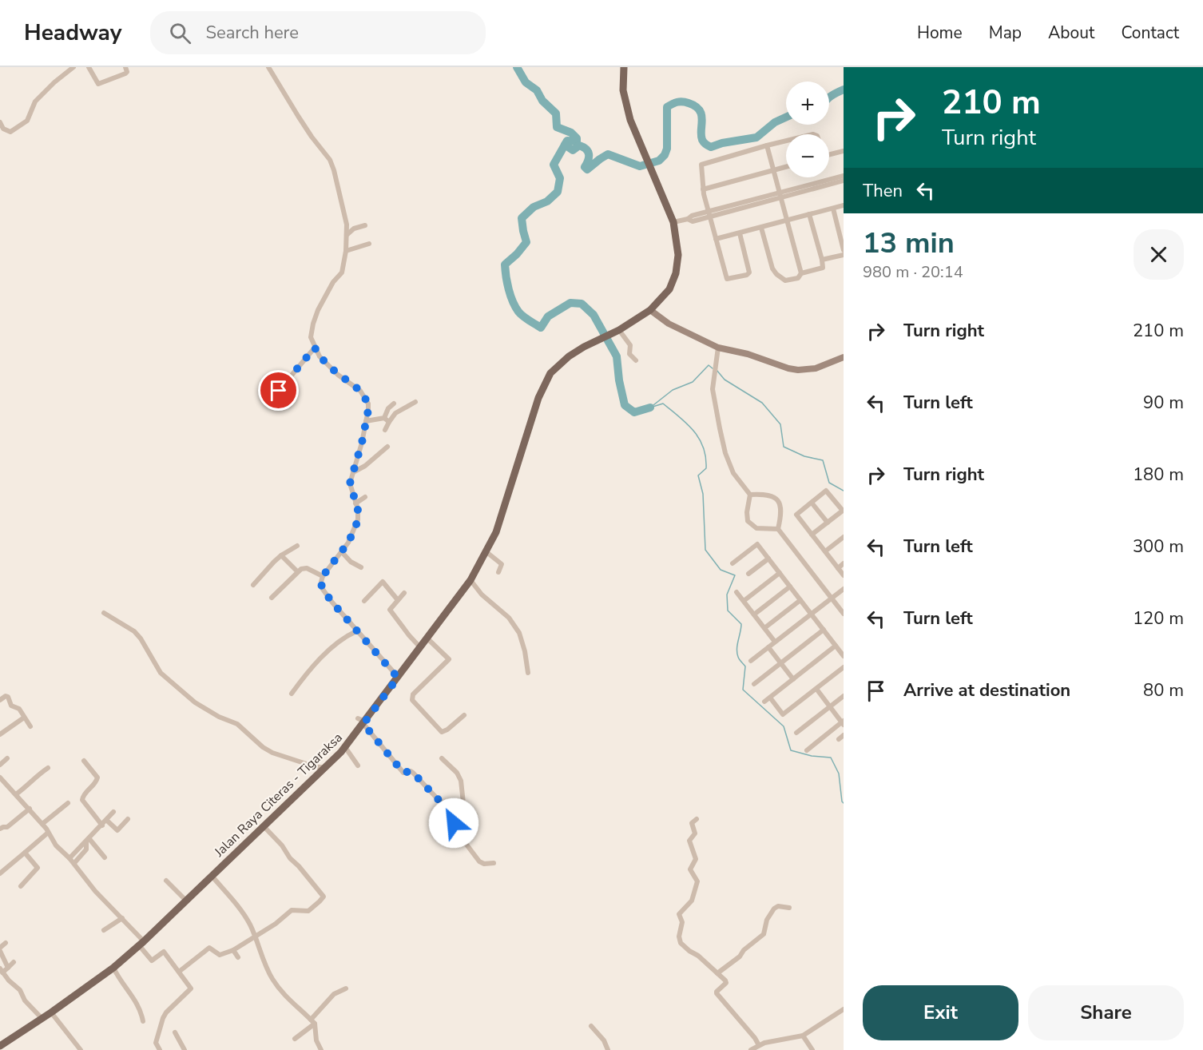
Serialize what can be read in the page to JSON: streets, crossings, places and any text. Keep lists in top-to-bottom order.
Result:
{
  "streets": {
    "main road": ["Jalan Raya Citeras - Tigaraksa"]
  },
  "page": {
    "header": "Headway",
    "search": "Search here",
    "nav": [
      "Home",
      "Map",
      "About",
      "Contact"
    ],
    "turn": ["210 m", "Turn right"],
    "map_buttons": ["+", "−"],
    "then": "Then",
    "heading": ["13 min", "980 m · 20:14"],
    "list": [
      {
        "name": "Turn right",
        "value": "210 m"
      },
      {
        "name": "Turn left",
        "value": "90 m"
      },
      {
        "name": "Turn right",
        "value": "180 m"
      },
      {
        "name": "Turn left",
        "value": "300 m"
      },
      {
        "name": "Turn left",
        "value": "120 m"
      },
      {
        "name": "Arrive at destination",
        "value": "80 m"
      }
    ],
    "buttons": ["Exit", "Share"]
  }
}
